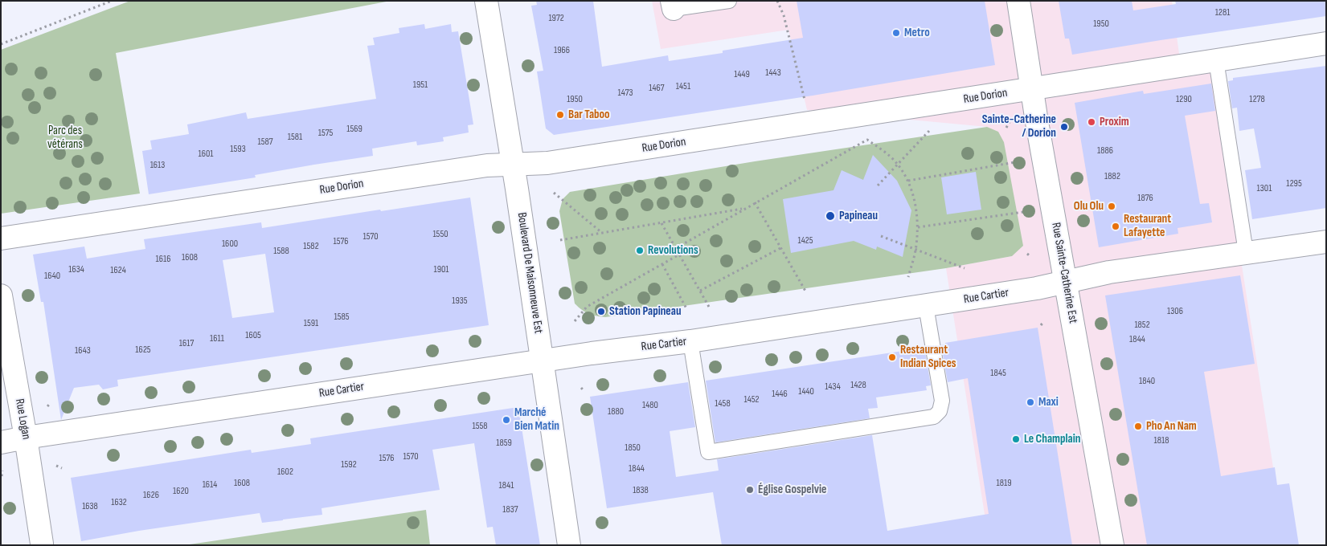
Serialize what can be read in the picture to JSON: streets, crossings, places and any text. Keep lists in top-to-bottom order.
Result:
{
  "streets": {
    "street": [
      "Rue Dorion",
      "Boulevard De Maisonneuve Est",
      "Rue Sainte-Catherine Est",
      "Rue Cartier",
      "Rue Logan"
    ]
  },
  "crossings": [
    ["Rue Dorion", "Boulevard De Maisonneuve Est"],
    ["Rue Dorion", "Rue Sainte-Catherine Est"],
    ["Boulevard De Maisonneuve Est", "Rue Cartier"],
    ["Rue Sainte-Catherine Est", "Rue Cartier"],
    ["Rue Cartier", "Rue Logan"]
  ],
  "parks": ["Parc des vétérans"],
  "places": [
    "Metro",
    "Bar Taboo",
    "Proxim",
    "Sainte-Catherine / Dorion",
    "Olu Olu",
    "Papineau",
    "Restaurant Lafayette",
    "Revolutions",
    "Station Papineau",
    "Restaurant Indian Spices",
    "Maxi",
    "Marché Bien Matin",
    "Pho An Nam",
    "Le Champlain",
    "Église Gospelvie"
  ],
  "house_numbers": [
    "1281",
    "1972",
    "1950",
    "1966",
    "1443",
    "1449",
    "1951",
    "1451",
    "1467",
    "1473",
    "1950",
    "1290",
    "1278",
    "1569",
    "1575",
    "1581",
    "1587",
    "1593",
    "1886",
    "1601",
    "1613",
    "1882",
    "1295",
    "1301",
    "1876",
    "1550",
    "1570",
    "1425",
    "1576",
    "1600",
    "1582",
    "1588",
    "1608",
    "1616",
    "1634",
    "1901",
    "1624",
    "1640",
    "1935",
    "1306",
    "1585",
    "1591",
    "1852",
    "1605",
    "1611",
    "1844",
    "1617",
    "1625",
    "1643",
    "1845",
    "1840",
    "1428",
    "1434",
    "1440",
    "1446",
    "1452",
    "1458",
    "1480",
    "1880",
    "1558",
    "1818",
    "1859",
    "1850",
    "1570",
    "1576",
    "1592",
    "1844",
    "1602",
    "1608",
    "1819",
    "1614",
    "1841",
    "1838",
    "1620",
    "1626",
    "1632",
    "1638",
    "1837"
  ]
}
